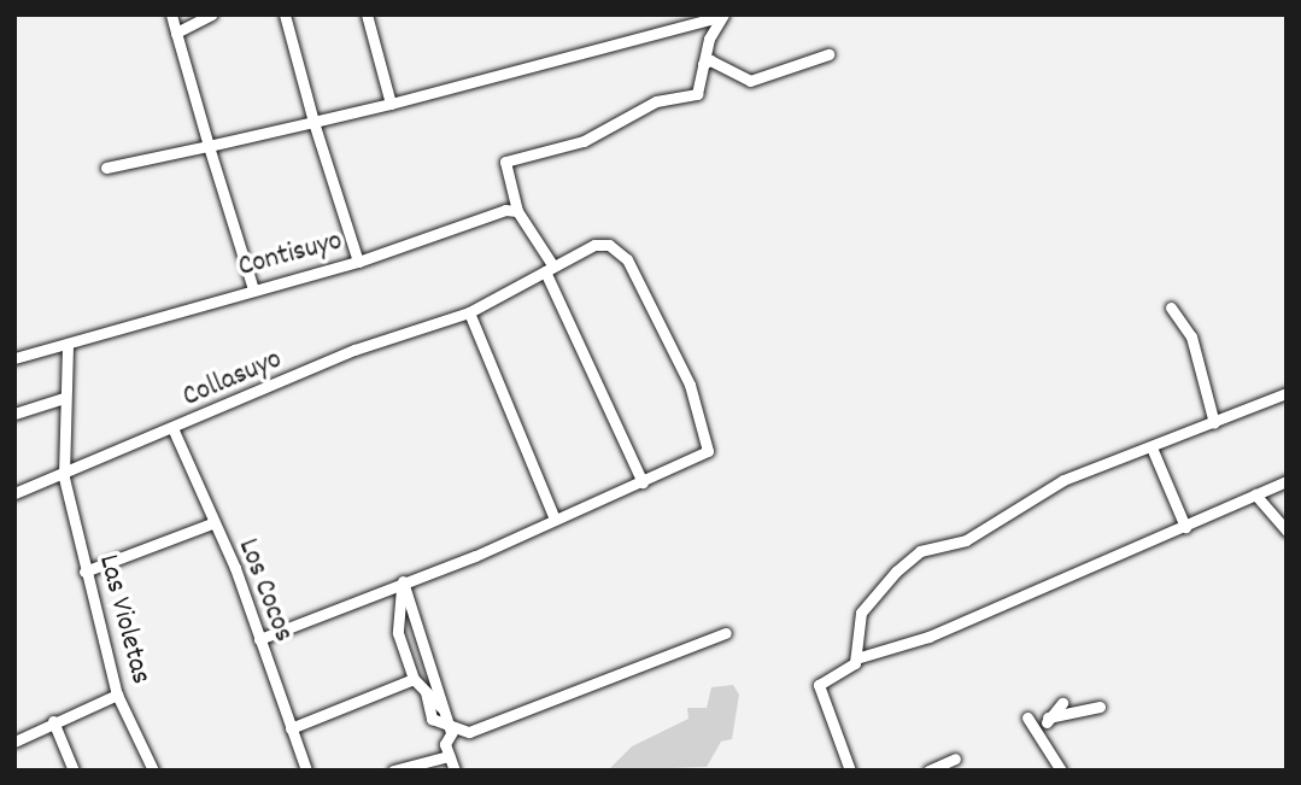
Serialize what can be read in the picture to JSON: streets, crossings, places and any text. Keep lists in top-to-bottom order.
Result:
{
  "streets": {
    "street": [
      "Contisuyo",
      "Collasuyo",
      "Los Cocos",
      "Las Violetas"
    ]
  },
  "crossings": [
    ["Contisuyo", "Las Violetas"],
    ["Collasuyo", "Los Cocos"],
    ["Collasuyo", "Las Violetas"]
  ]
}
